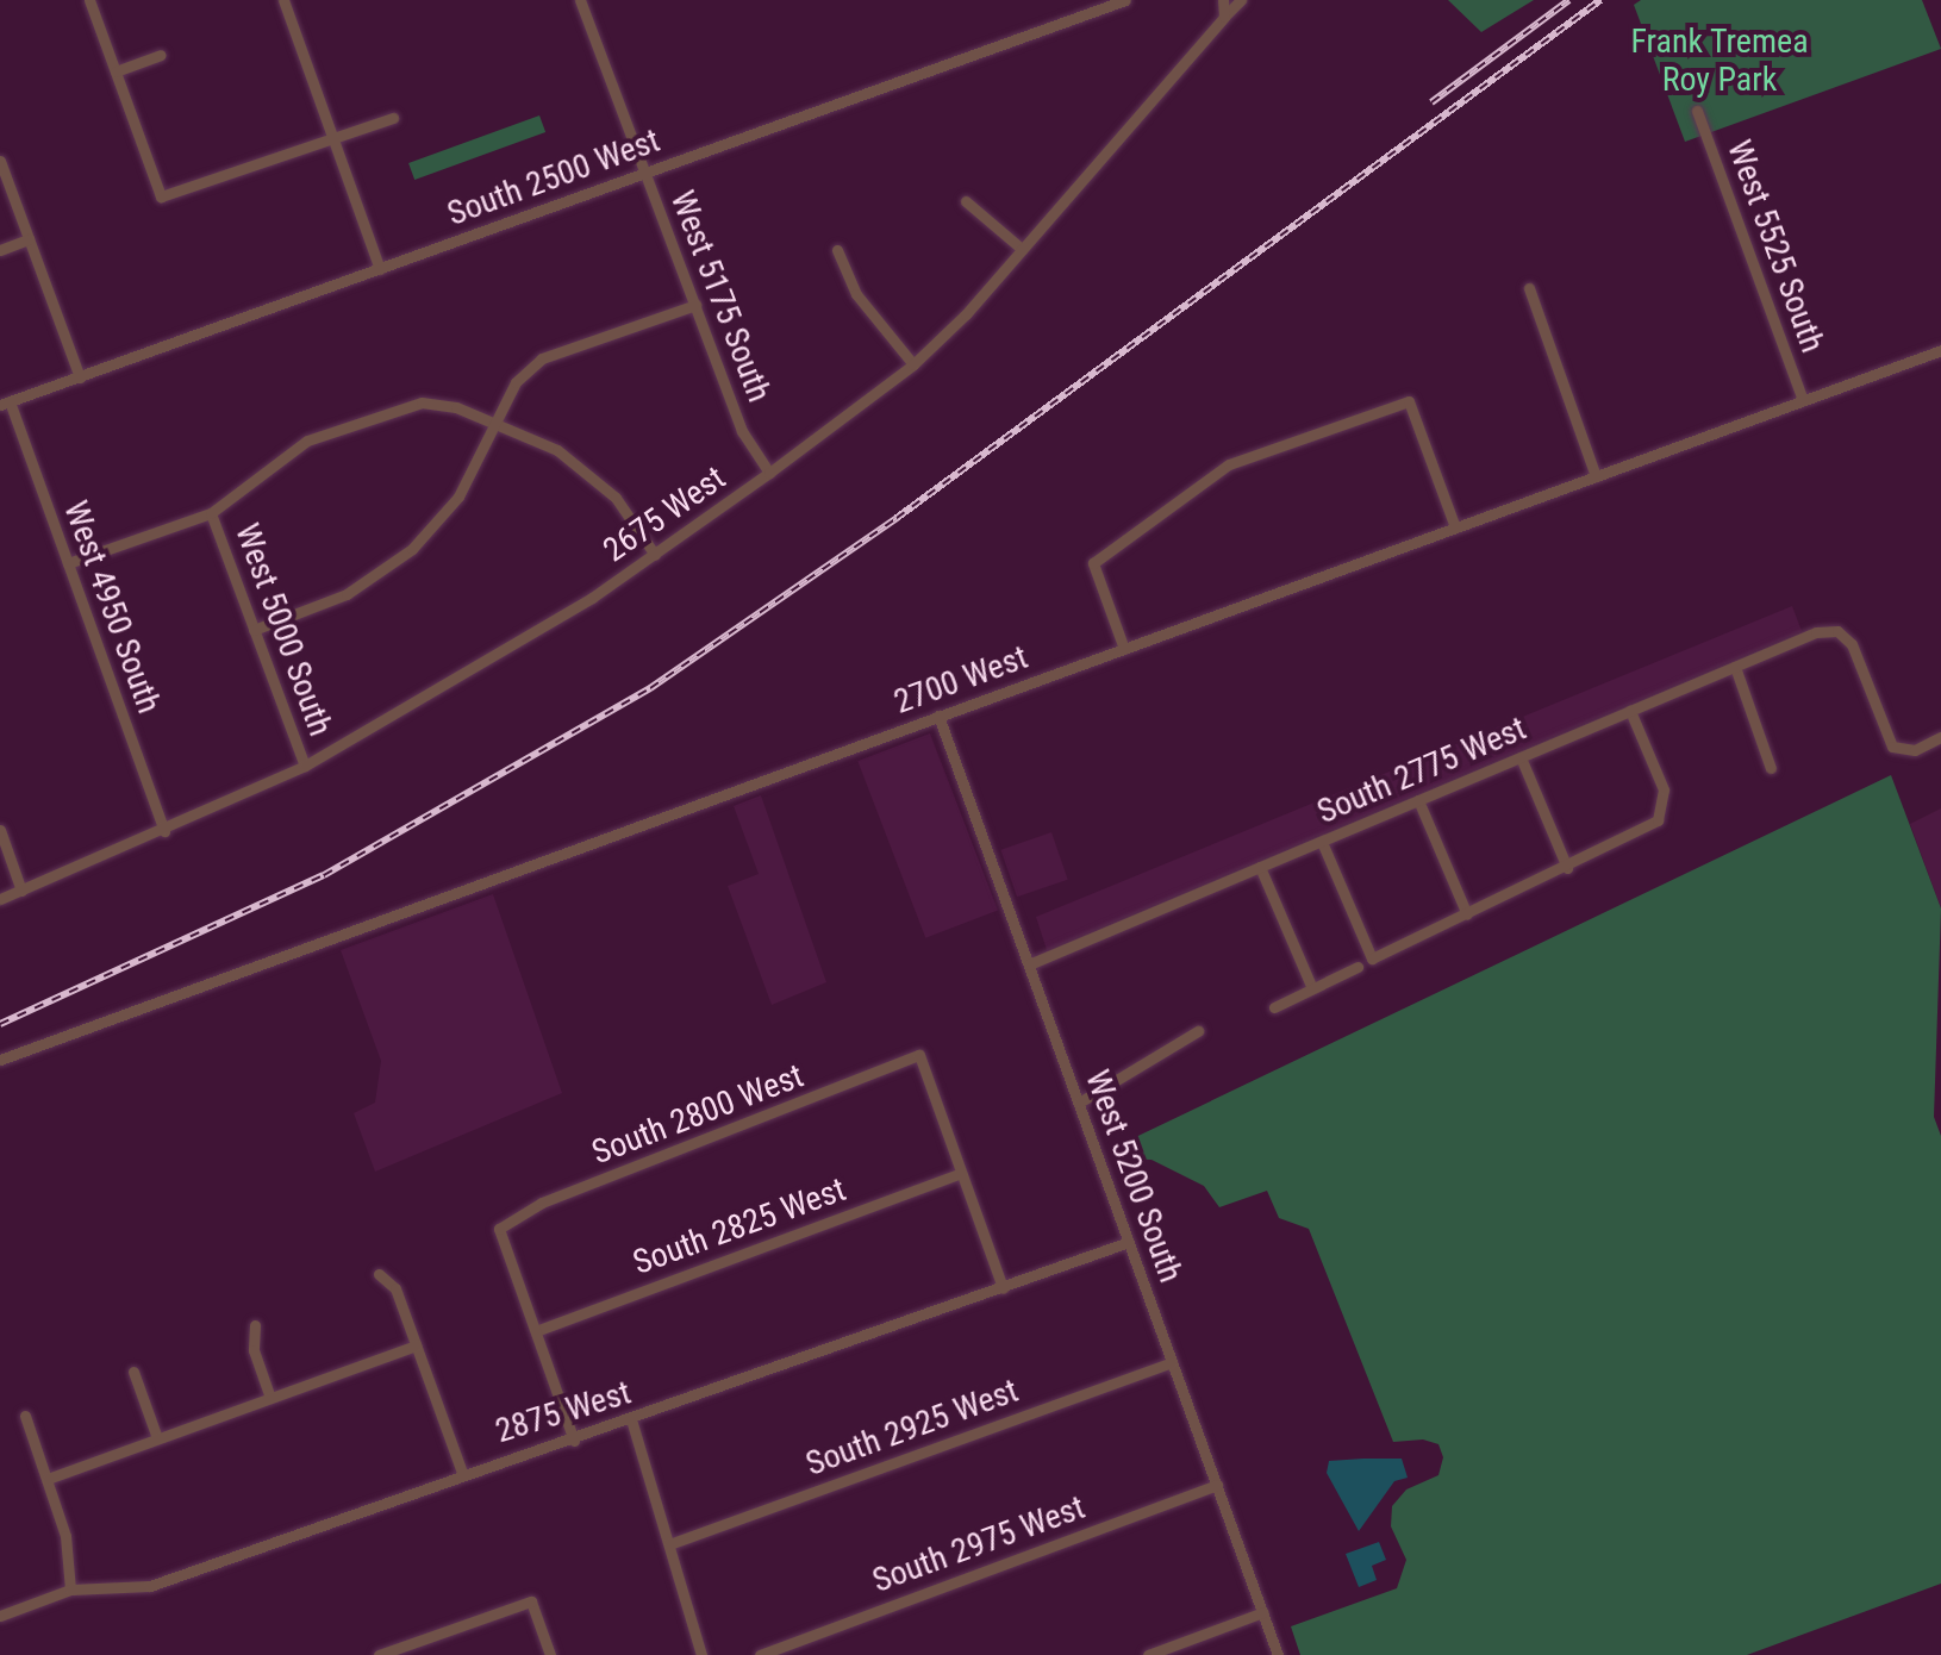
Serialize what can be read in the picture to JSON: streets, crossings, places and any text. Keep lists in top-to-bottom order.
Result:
{
  "streets": {
    "street": [
      "South 2500 West",
      "West 5525 South",
      "West 5175 South",
      "2675 West",
      "West 4950 South",
      "West 5000 South",
      "2700 West",
      "South 2775 West",
      "South 2800 West",
      "West 5200 South",
      "South 2825 West",
      "2875 West",
      "South 2925 West",
      "South 2975 West"
    ]
  },
  "crossings": [
    ["South 2500 West", "West 5175 South"],
    ["South 2500 West", "West 4950 South"],
    ["West 5525 South", "2700 West"],
    ["West 5175 South", "2675 West"],
    ["2675 West", "West 4950 South"],
    ["2675 West", "West 5000 South"],
    ["2700 West", "West 5200 South"],
    ["South 2775 West", "West 5200 South"],
    ["South 2800 West", "South 2825 West"],
    ["West 5200 South", "2875 West"],
    ["West 5200 South", "South 2925 West"],
    ["West 5200 South", "South 2975 West"]
  ],
  "parks": ["Frank Tremea Roy Park"]
}
